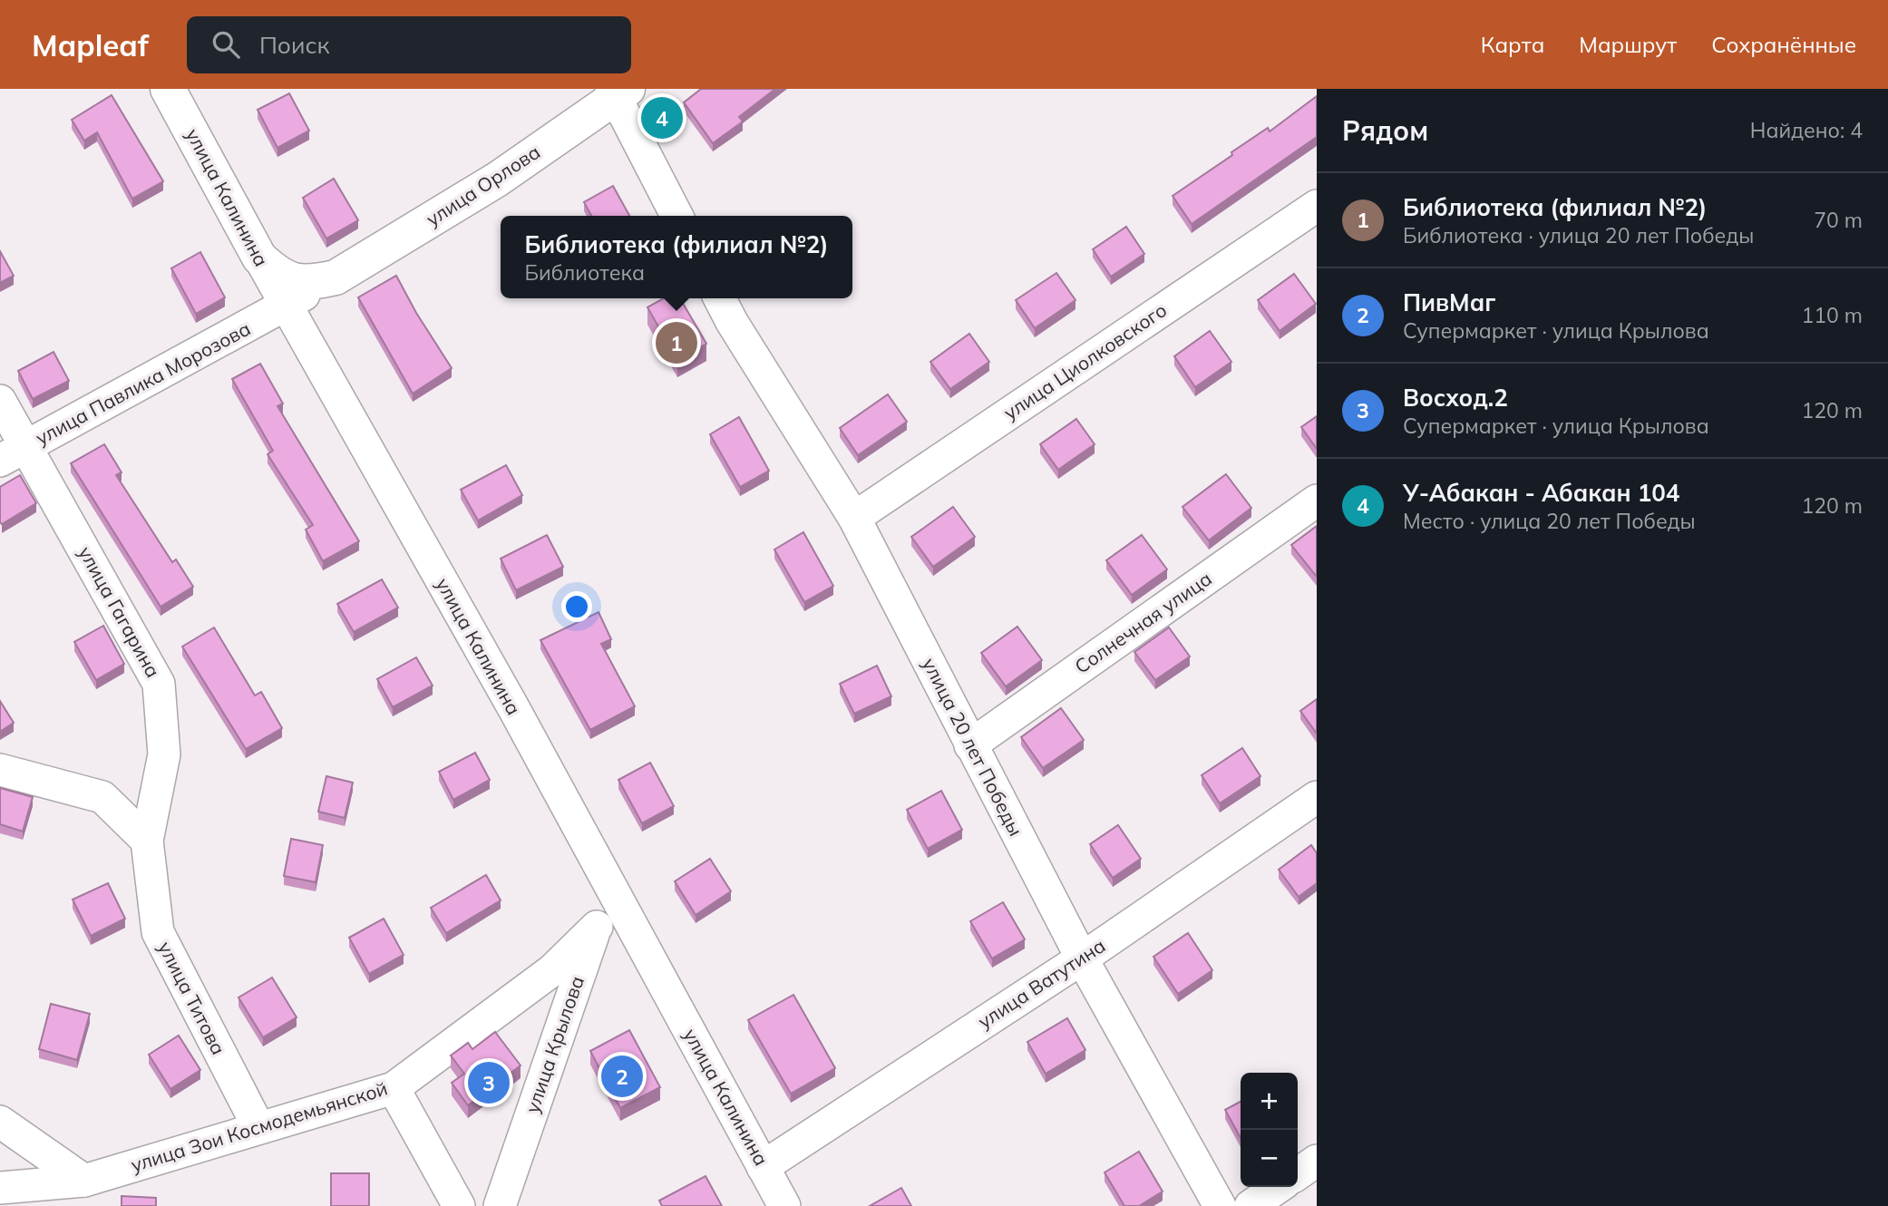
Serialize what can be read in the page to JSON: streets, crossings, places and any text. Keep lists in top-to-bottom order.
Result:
{
  "streets": {
    "main road": ["улица Орлова", "улица Калинина"],
    "street": [
      "улица Циолковского",
      "улица Павлика Морозова",
      "улица Гагарина",
      "Солнечная улица",
      "улица 20 лет Победы",
      "улица Ватутина",
      "улица Титова",
      "улица Крылова",
      "улица Зои Космодемьянской"
    ]
  },
  "crossings": [
    ["улица Орлова", "улица Павлика Морозова"],
    ["улица Калинина", "улица Павлика Морозова"],
    ["улица Калинина", "улица Ватутина"],
    ["улица Калинина", "улица Крылова"],
    ["улица Циолковского", "улица 20 лет Победы"],
    ["улица Павлика Морозова", "улица Гагарина"],
    ["улица Гагарина", "улица Титова"],
    ["Солнечная улица", "улица 20 лет Победы"],
    ["улица 20 лет Победы", "улица Ватутина"],
    ["улица Титова", "улица Зои Космодемьянской"],
    ["улица Крылова", "улица Зои Космодемьянской"]
  ],
  "page": {
    "header": "Mapleaf",
    "search": "Поиск",
    "nav": ["Карта", "Маршрут", "Сохранённые"],
    "heading": ["Рядом", "Найдено: 4"],
    "pins": [
      "4",
      "1",
      "2",
      "3"
    ],
    "list": [
      {
        "mark": "1",
        "name": "Библиотека (филиал №2)",
        "note": "Библиотека · улица 20 лет Победы",
        "value": "70 m"
      },
      {
        "mark": "2",
        "name": "ПивМаг",
        "note": "Супермаркет · улица Крылова",
        "value": "110 m"
      },
      {
        "mark": "3",
        "name": "Восход.2",
        "note": "Супермаркет · улица Крылова",
        "value": "120 m"
      },
      {
        "mark": "4",
        "name": "У-Абакан - Абакан 104",
        "note": "Место · улица 20 лет Победы",
        "value": "120 m"
      }
    ],
    "popup": ["Библиотека (филиал №2)", "Библиотека"],
    "map_buttons": ["+", "−"]
  }
}
